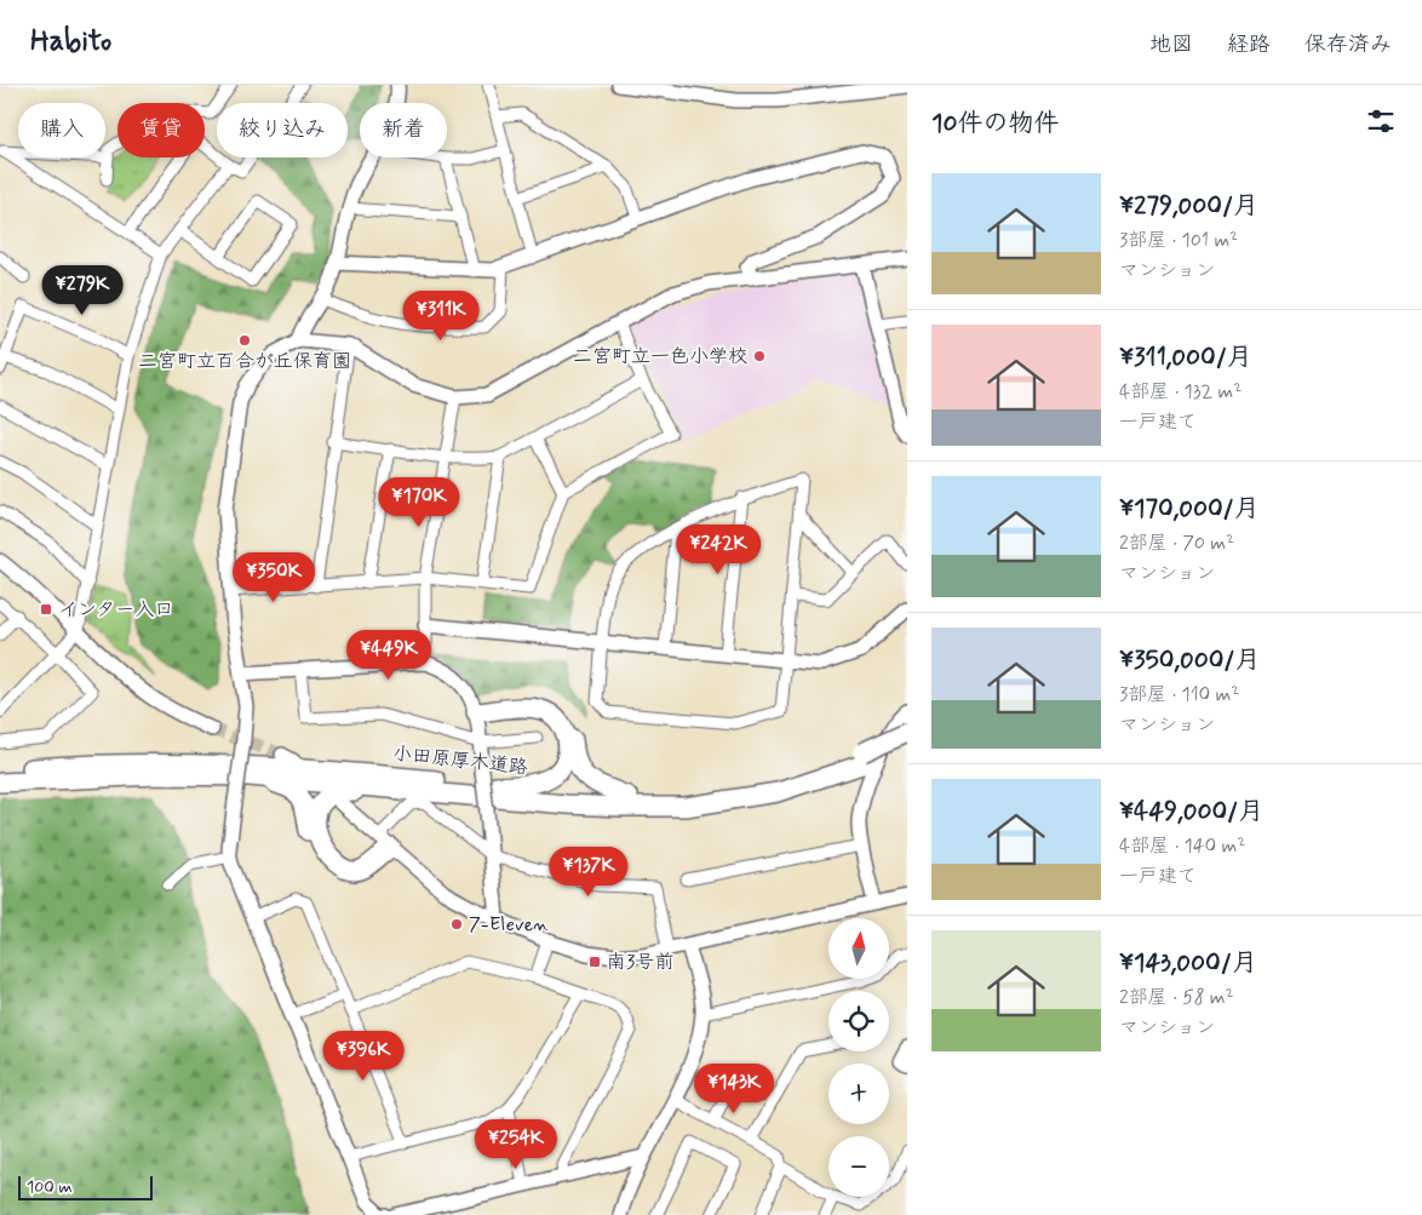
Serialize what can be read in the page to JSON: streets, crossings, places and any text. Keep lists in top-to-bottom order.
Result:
{
  "streets": {
    "highway": ["小田原厚木道路"]
  },
  "places": {
    "other": ["二宮町立百合が丘保育園", "二宮町立一色小学校", "7-Eleven"],
    "transit": ["インター入口", "南3号前"]
  },
  "scale_bar": "100 m",
  "north": "top",
  "page": {
    "header": "Habito",
    "nav": ["地図", "経路", "保存済み"],
    "heading": "10件の物件",
    "chip": [
      "購入",
      "賃貸",
      "絞り込み",
      "新着"
    ],
    "list": [
      {
        "name": "¥279,000/月",
        "note": "3部屋 · 101 m² · マンション"
      },
      {
        "name": "¥311,000/月",
        "note": "4部屋 · 132 m² · 一戸建て"
      },
      {
        "name": "¥170,000/月",
        "note": "2部屋 · 70 m² · マンション"
      },
      {
        "name": "¥350,000/月",
        "note": "3部屋 · 110 m² · マンション"
      },
      {
        "name": "¥449,000/月",
        "note": "4部屋 · 140 m² · 一戸建て"
      },
      {
        "name": "¥143,000/月",
        "note": "2部屋 · 58 m² · マンション"
      }
    ],
    "price": [
      "¥279K",
      "¥311K",
      "¥170K",
      "¥242K",
      "¥350K",
      "¥449K",
      "¥137K",
      "¥396K",
      "¥143K",
      "¥254K"
    ],
    "map_buttons": ["+", "−"],
    "scale": "100 m"
  }
}
